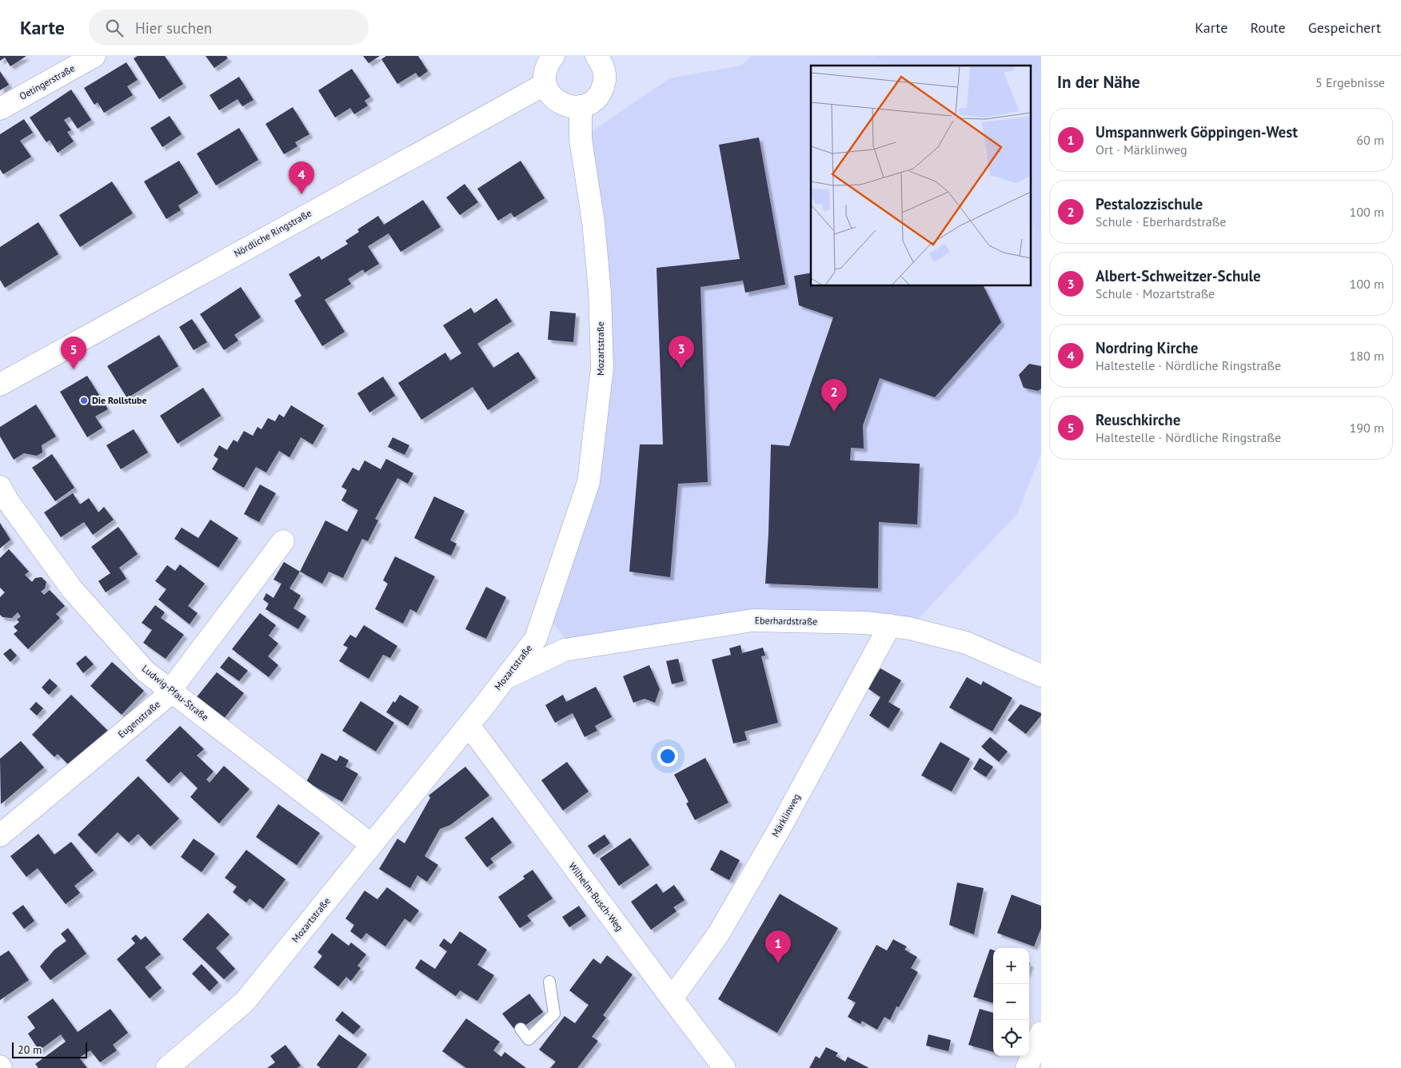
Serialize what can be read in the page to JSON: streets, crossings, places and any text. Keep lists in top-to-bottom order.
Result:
{
  "streets": {
    "street": [
      "Oetingerstraße",
      "Nördliche Ringstraße",
      "Mozartstraße",
      "Eberhardstraße",
      "Ludwig-Pfau-Straße",
      "Eugenstraße",
      "Märklinweg",
      "Wilhelm-Busch-Weg"
    ]
  },
  "crossings": [
    ["Mozartstraße", "Eberhardstraße"],
    ["Mozartstraße", "Ludwig-Pfau-Straße"],
    ["Mozartstraße", "Wilhelm-Busch-Weg"],
    ["Eberhardstraße", "Märklinweg"],
    ["Ludwig-Pfau-Straße", "Eugenstraße"],
    ["Märklinweg", "Wilhelm-Busch-Weg"]
  ],
  "places": ["Die Rollstube"],
  "scale_bar": "20 m",
  "page": {
    "header": "Karte",
    "search": "Hier suchen",
    "nav": ["Karte", "Route", "Gespeichert"],
    "heading": ["In der Nähe", "5 Ergebnisse"],
    "list": [
      {
        "mark": "1",
        "name": "Umspannwerk Göppingen-West",
        "note": "Ort · Märklinweg",
        "value": "60 m"
      },
      {
        "mark": "2",
        "name": "Pestalozzischule",
        "note": "Schule · Eberhardstraße",
        "value": "100 m"
      },
      {
        "mark": "3",
        "name": "Albert-Schweitzer-Schule",
        "note": "Schule · Mozartstraße",
        "value": "100 m"
      },
      {
        "mark": "4",
        "name": "Nordring Kirche",
        "note": "Haltestelle · Nördliche Ringstraße",
        "value": "180 m"
      },
      {
        "mark": "5",
        "name": "Reuschkirche",
        "note": "Haltestelle · Nördliche Ringstraße",
        "value": "190 m"
      }
    ],
    "pins": [
      "4",
      "3",
      "5",
      "2",
      "1"
    ],
    "map_buttons": ["+", "−"],
    "scale": "20 m"
  }
}
